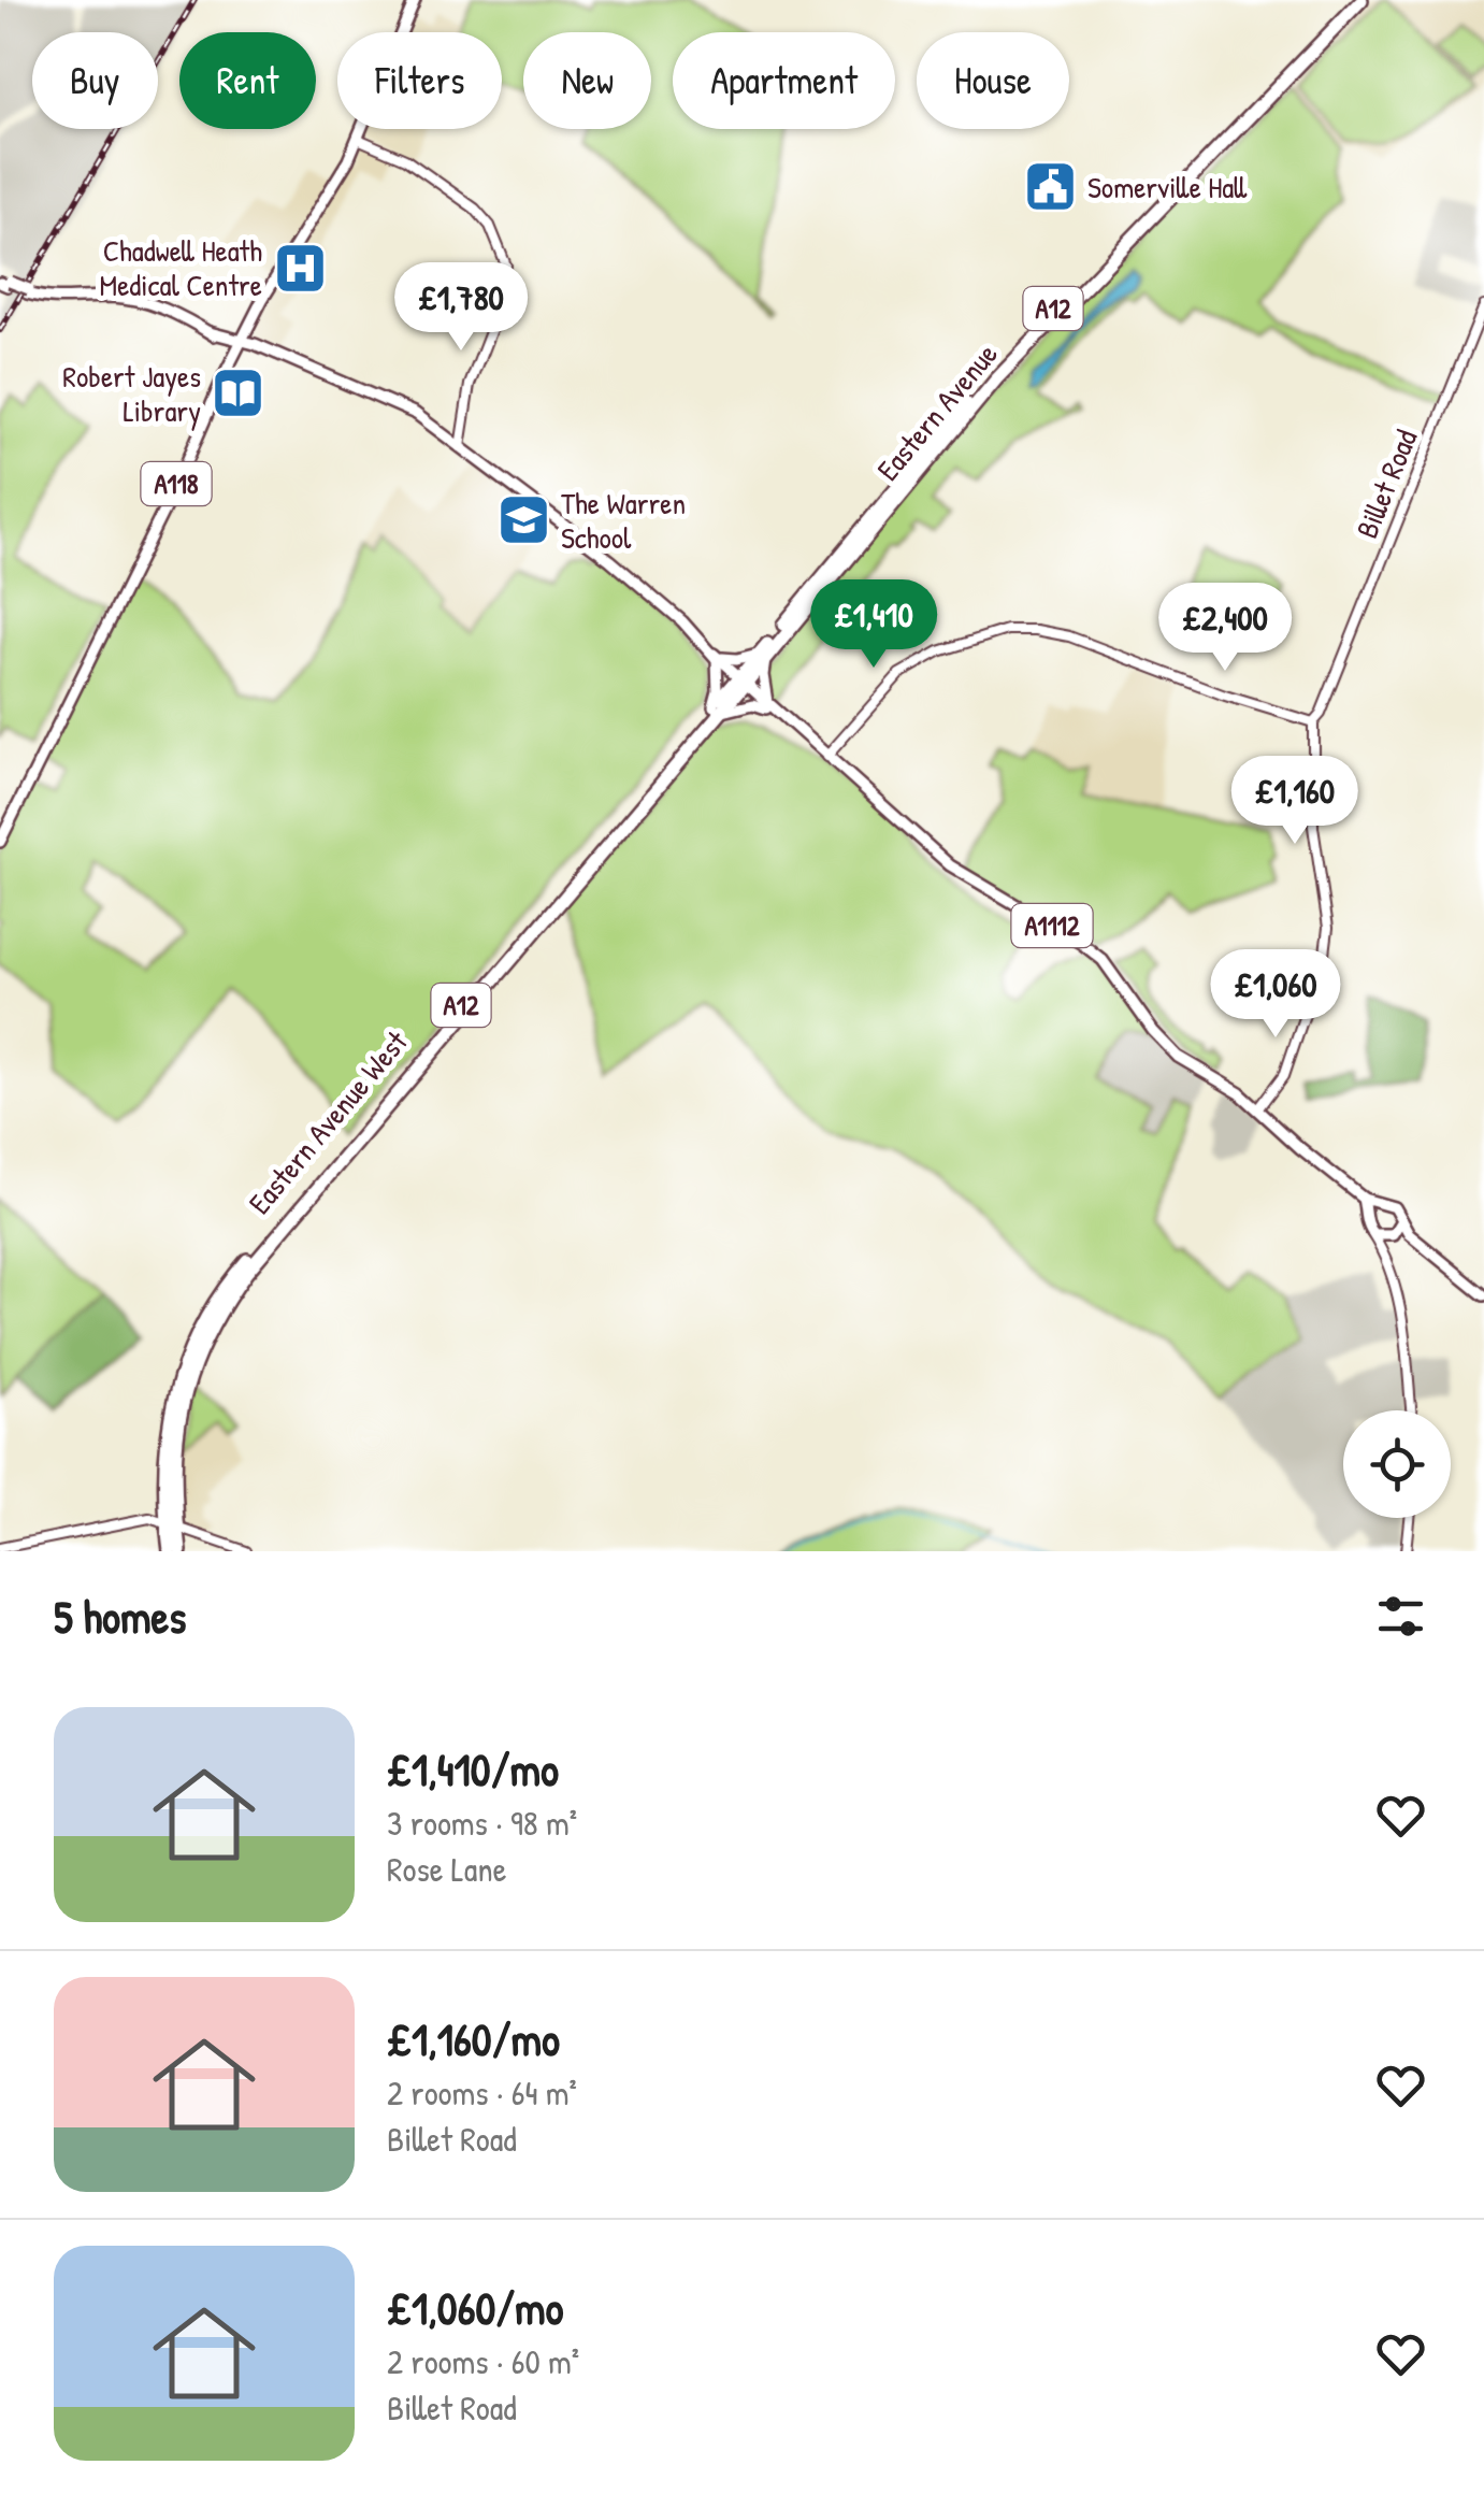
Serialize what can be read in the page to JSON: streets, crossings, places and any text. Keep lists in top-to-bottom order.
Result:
{
  "streets": {
    "highway": ["A12", "Eastern Avenue", "Eastern Avenue West"],
    "main road": ["A118", "A1112"],
    "street": ["Billet Road"]
  },
  "crossings": [
    ["A12", "Eastern Avenue"],
    ["A12", "A1112"],
    ["A12", "Eastern Avenue West"],
    ["Eastern Avenue", "A1112"],
    ["Eastern Avenue", "Eastern Avenue West"],
    ["A118", "A1112"],
    ["Billet Road", "A1112"],
    ["A1112", "Eastern Avenue West"]
  ],
  "places": {
    "public building": ["Somerville Hall"],
    "hospital": ["Chadwell Heath Medical Centre"],
    "library": ["Robert Jayes Library"],
    "school or university": ["The Warren School"]
  },
  "page": {
    "chip": [
      "Buy",
      "Rent",
      "Filters",
      "New",
      "Apartment",
      "House"
    ],
    "price": [
      "£1,780",
      "£1,410",
      "£2,400",
      "£1,160",
      "£1,060"
    ],
    "heading": "5 homes",
    "list": [
      {
        "name": "£1,410/mo",
        "note": "3 rooms · 98 m² · Rose Lane"
      },
      {
        "name": "£1,160/mo",
        "note": "2 rooms · 64 m² · Billet Road"
      },
      {
        "name": "£1,060/mo",
        "note": "2 rooms · 60 m² · Billet Road"
      }
    ]
  }
}
